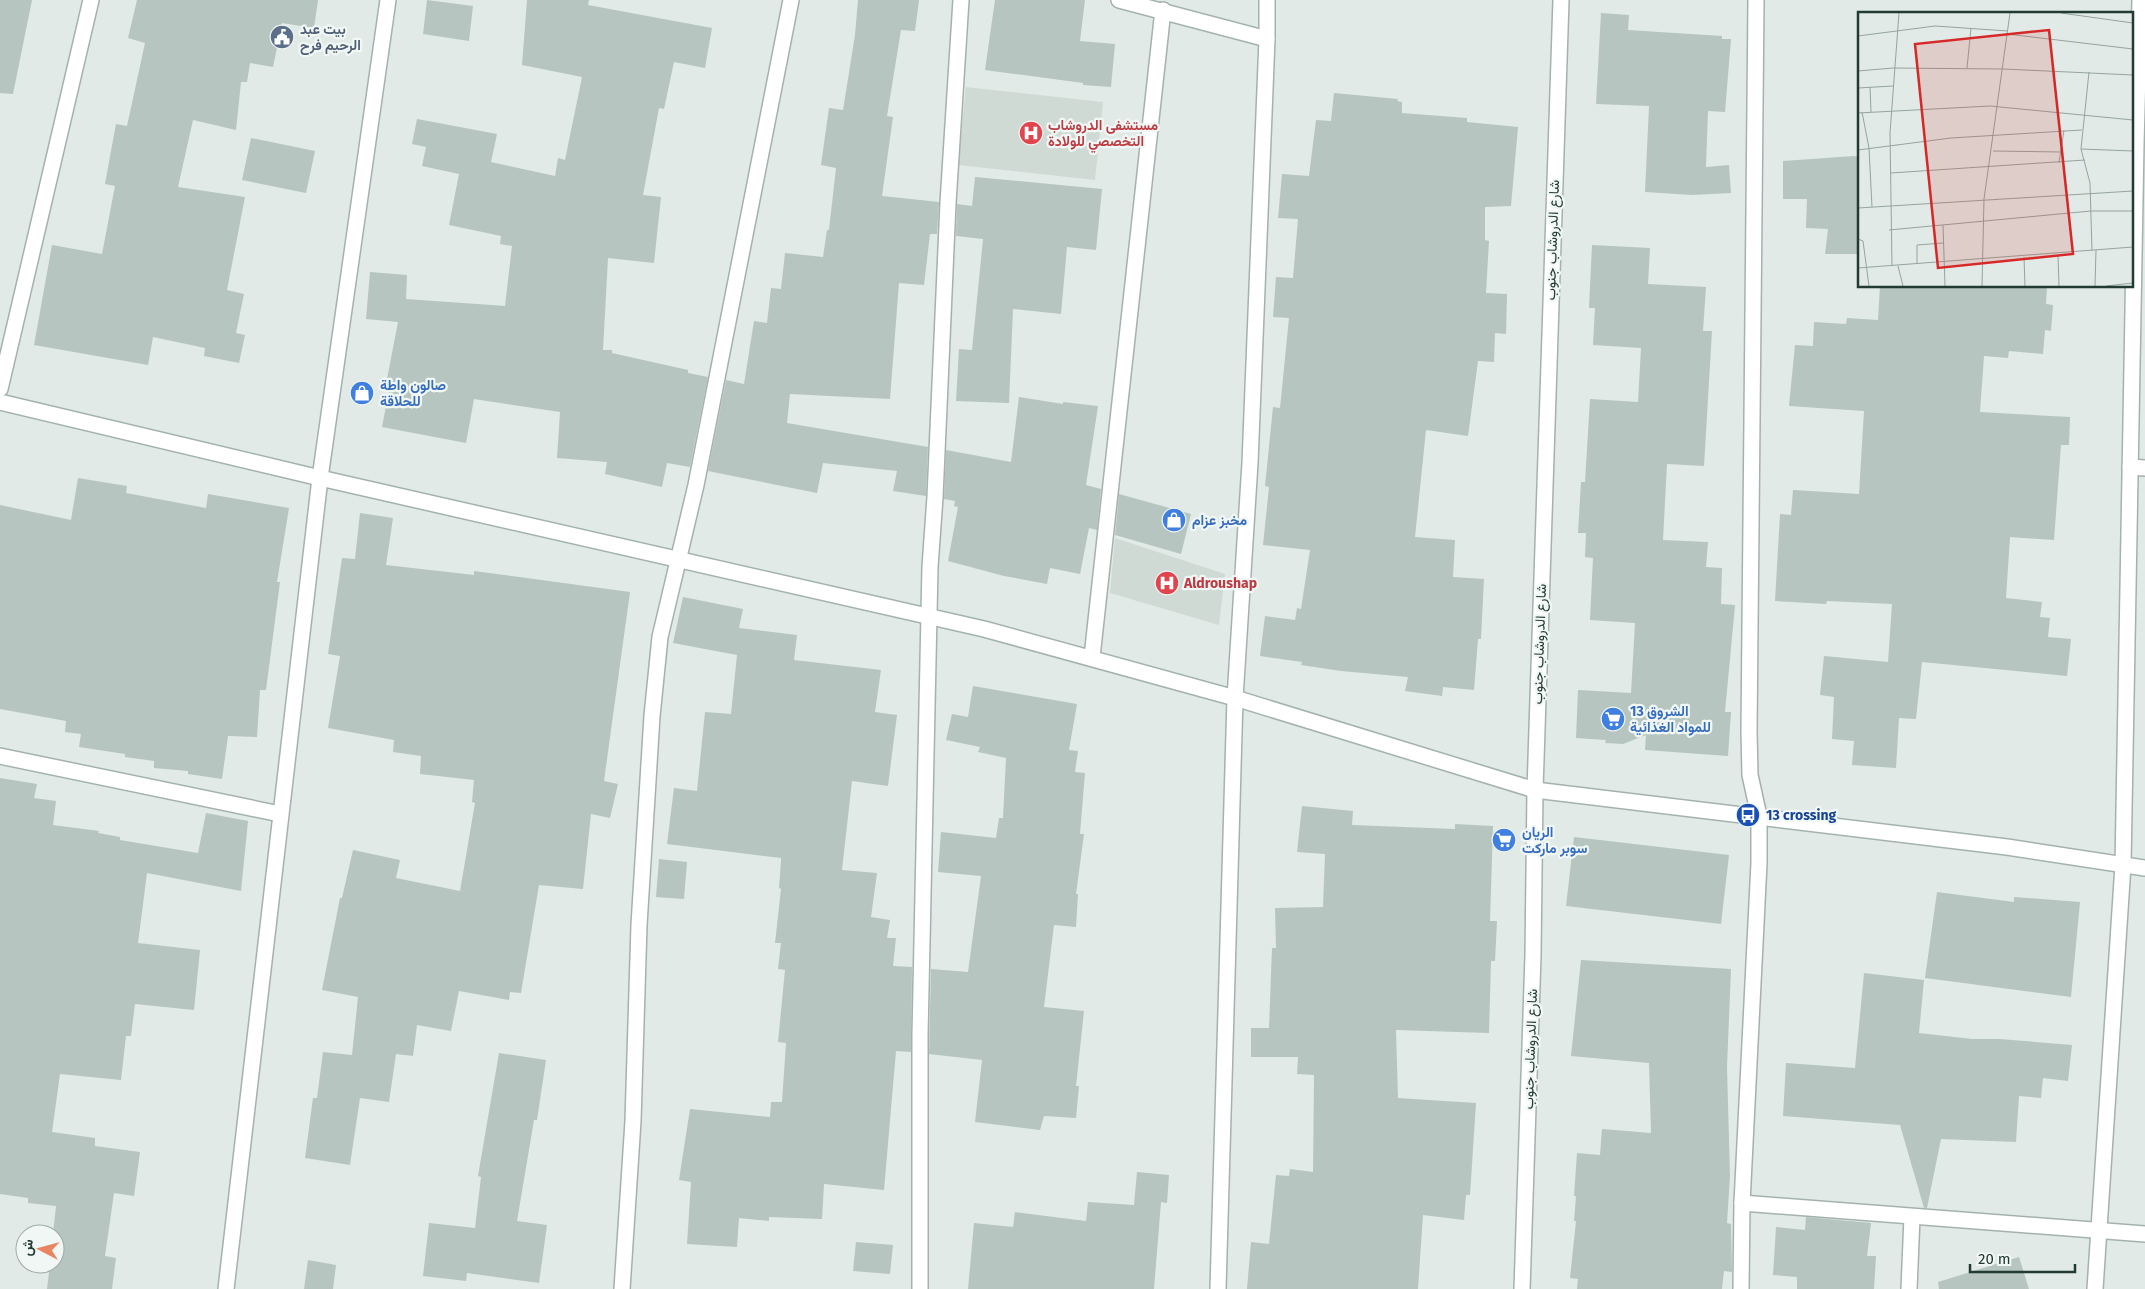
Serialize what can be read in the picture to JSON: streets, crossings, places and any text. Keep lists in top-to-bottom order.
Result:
{
  "streets": {
    "street": ["شارع الدروشاب جنوب"]
  },
  "places": {
    "public building": ["بيت عبد الرحيم فرح"],
    "hospital": ["مستشفى الدروشاب التخصصي للولادة", "Aldroushap"],
    "shop": ["صالون واطة للحلاقة", "مخبز عزام"],
    "supermarket": ["الشروق 13 للمواد الغذائية", "الريان سوبر ماركت"],
    "bus stop": ["13 crossing"]
  },
  "scale_bar": "20 m",
  "north": "left"
}
